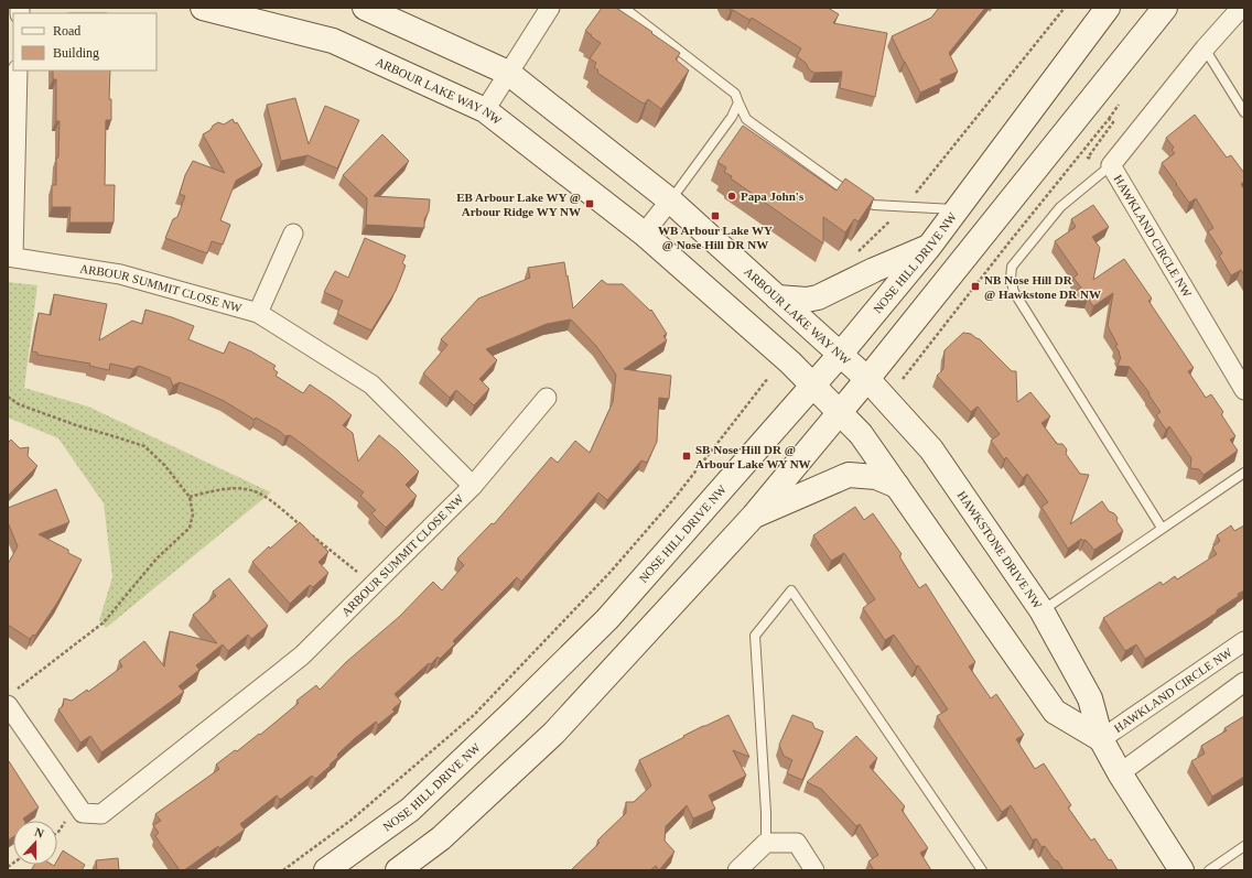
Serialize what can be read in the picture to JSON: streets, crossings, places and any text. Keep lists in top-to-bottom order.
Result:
{
  "streets": {
    "main road": ["ARBOUR LAKE WAY NW", "NOSE HILL DRIVE NW", "HAWKSTONE DRIVE NW"],
    "street": ["HAWKLAND CIRCLE NW", "ARBOUR SUMMIT CLOSE NW"]
  },
  "crossings": [
    ["ARBOUR LAKE WAY NW", "NOSE HILL DRIVE NW"],
    ["ARBOUR LAKE WAY NW", "HAWKSTONE DRIVE NW"],
    ["HAWKLAND CIRCLE NW", "HAWKSTONE DRIVE NW"]
  ],
  "places": {
    "other": ["Papa John's"],
    "transit": [
      "EB Arbour Lake WY @ Arbour Ridge WY NW",
      "WB Arbour Lake WY @ Nose Hill DR NW",
      "NB Nose Hill DR @ Hawkstone DR NW",
      "SB Nose Hill DR @ Arbour Lake WY NW"
    ]
  },
  "legend": ["Road", "Building"],
  "north": "top"
}
